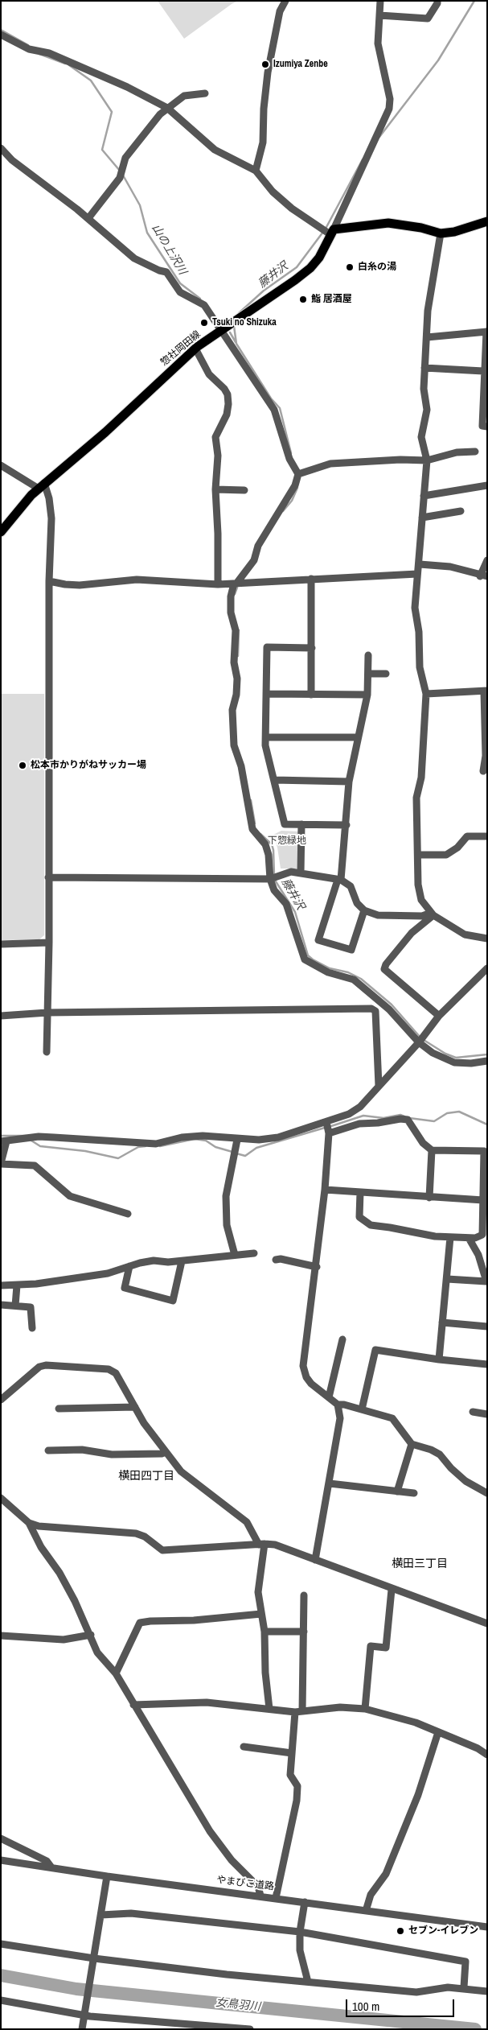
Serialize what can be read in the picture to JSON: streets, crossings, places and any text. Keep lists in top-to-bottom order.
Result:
{
  "streets": {
    "main road": ["惣社岡田線"],
    "street": ["やまびこ道路"]
  },
  "districts": ["横田四丁目", "横田三丁目"],
  "water": ["山の上沢川", "藤井沢", "女鳥羽川"],
  "parks": ["下惣緑地"],
  "places": [
    "Izumiya Zenbe",
    "白糸の湯",
    "鮨 居酒屋",
    "Tsuki no Shizuka",
    "松本市かりがねサッカー場",
    "セブン-イレブン"
  ],
  "scale_bar": "100 m"
}
